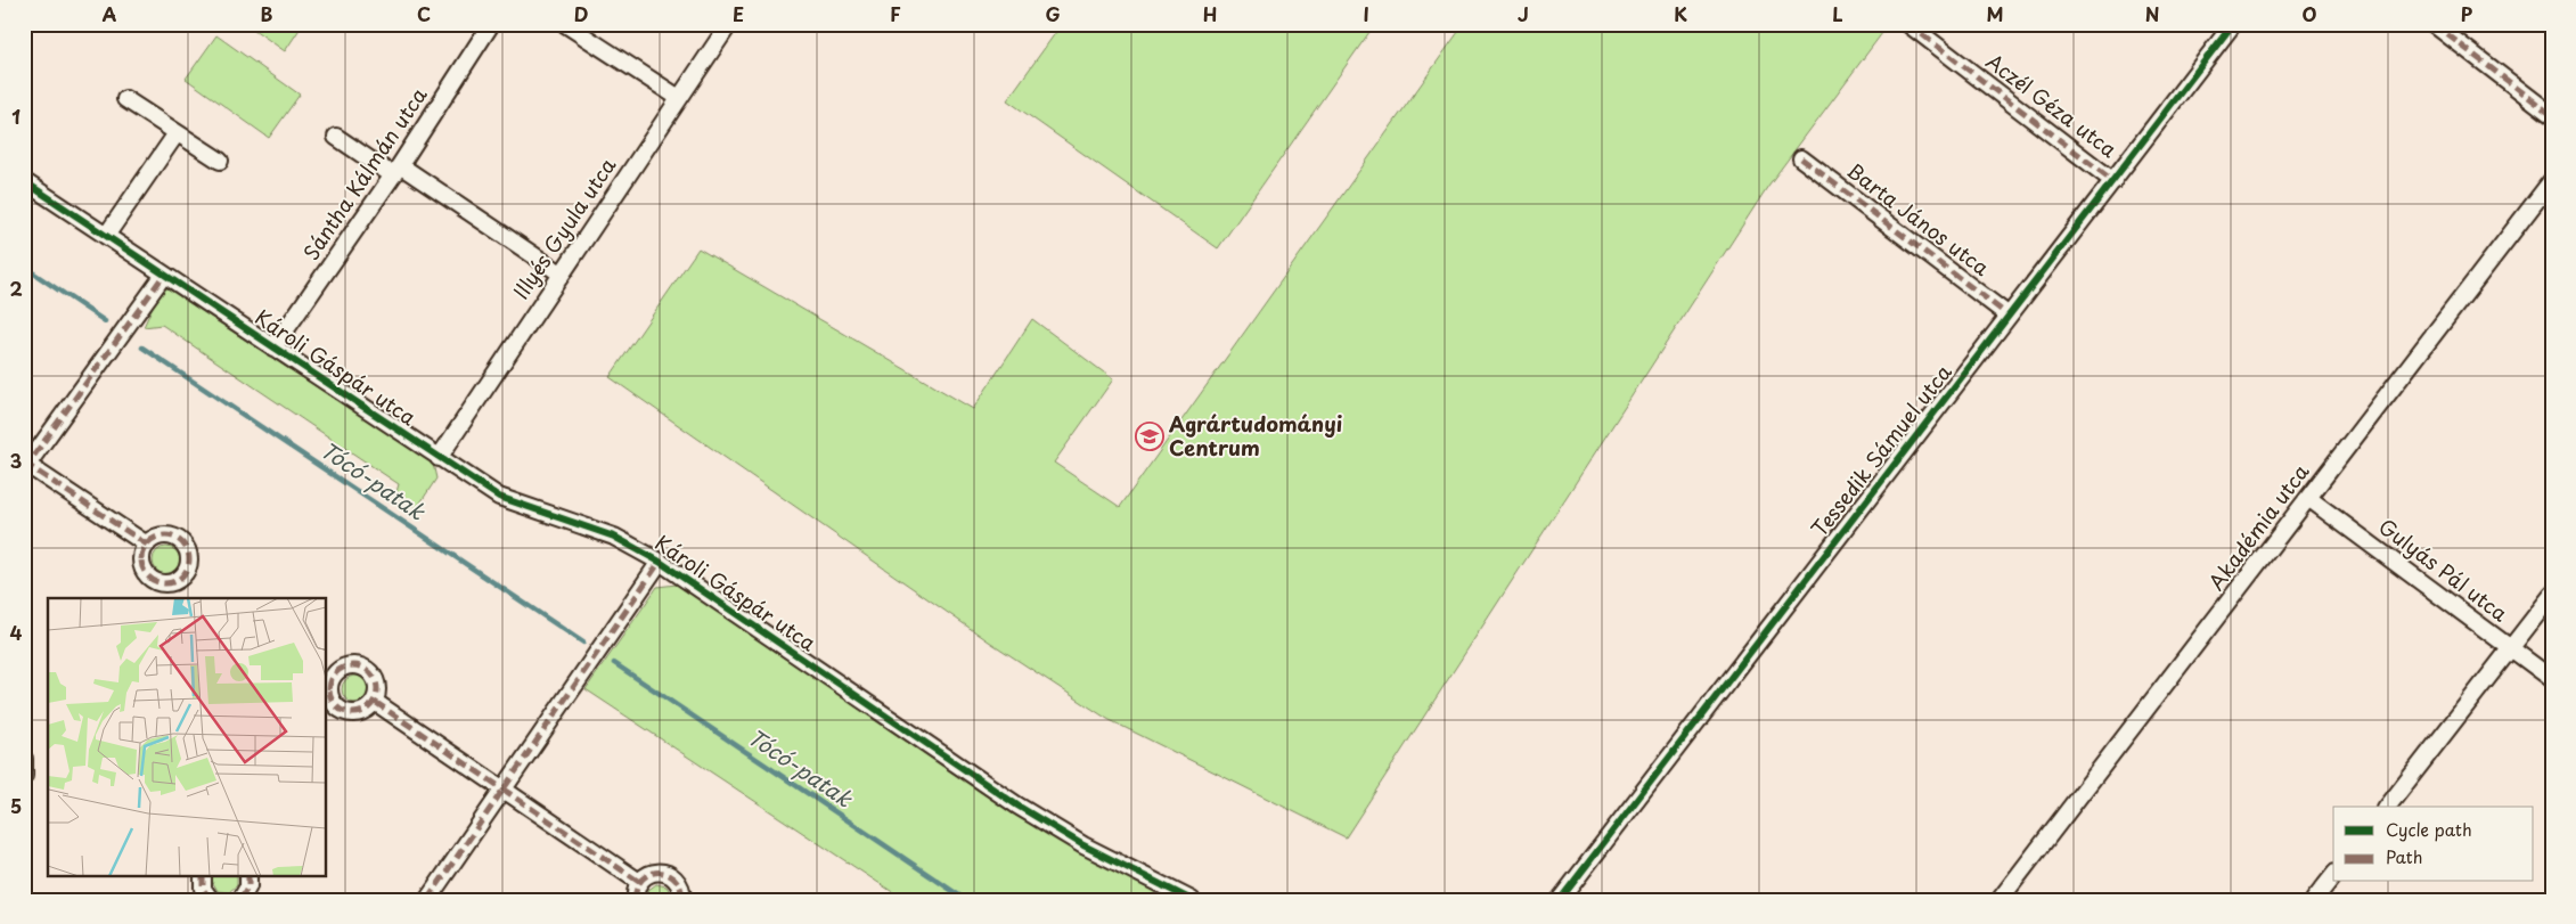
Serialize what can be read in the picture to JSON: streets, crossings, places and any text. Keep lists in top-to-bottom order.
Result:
{
  "streets": {
    "street": [
      "Aczél Géza utca",
      "Sántha Kálmán utca",
      "Barta János utca",
      "Illyés Gyula utca",
      "Károli Gáspár utca",
      "Tessedik Sámuel utca",
      "Akadémia utca",
      "Gulyás Pál utca"
    ]
  },
  "crossings": [
    ["Aczél Géza utca", "Tessedik Sámuel utca"],
    ["Sántha Kálmán utca", "Károli Gáspár utca"],
    ["Barta János utca", "Tessedik Sámuel utca"],
    ["Illyés Gyula utca", "Károli Gáspár utca"],
    ["Akadémia utca", "Gulyás Pál utca"]
  ],
  "water": ["Tócó-patak"],
  "places": {
    "school or university": ["Agrártudományi Centrum"]
  },
  "legend": ["Cycle path", "Path"],
  "grid": {
    "columns": [
      "A",
      "B",
      "C",
      "D",
      "E",
      "F",
      "G",
      "H",
      "I",
      "J",
      "K",
      "L",
      "M",
      "N",
      "O",
      "P"
    ],
    "rows": [
      "1",
      "2",
      "3",
      "4",
      "5"
    ]
  }
}
